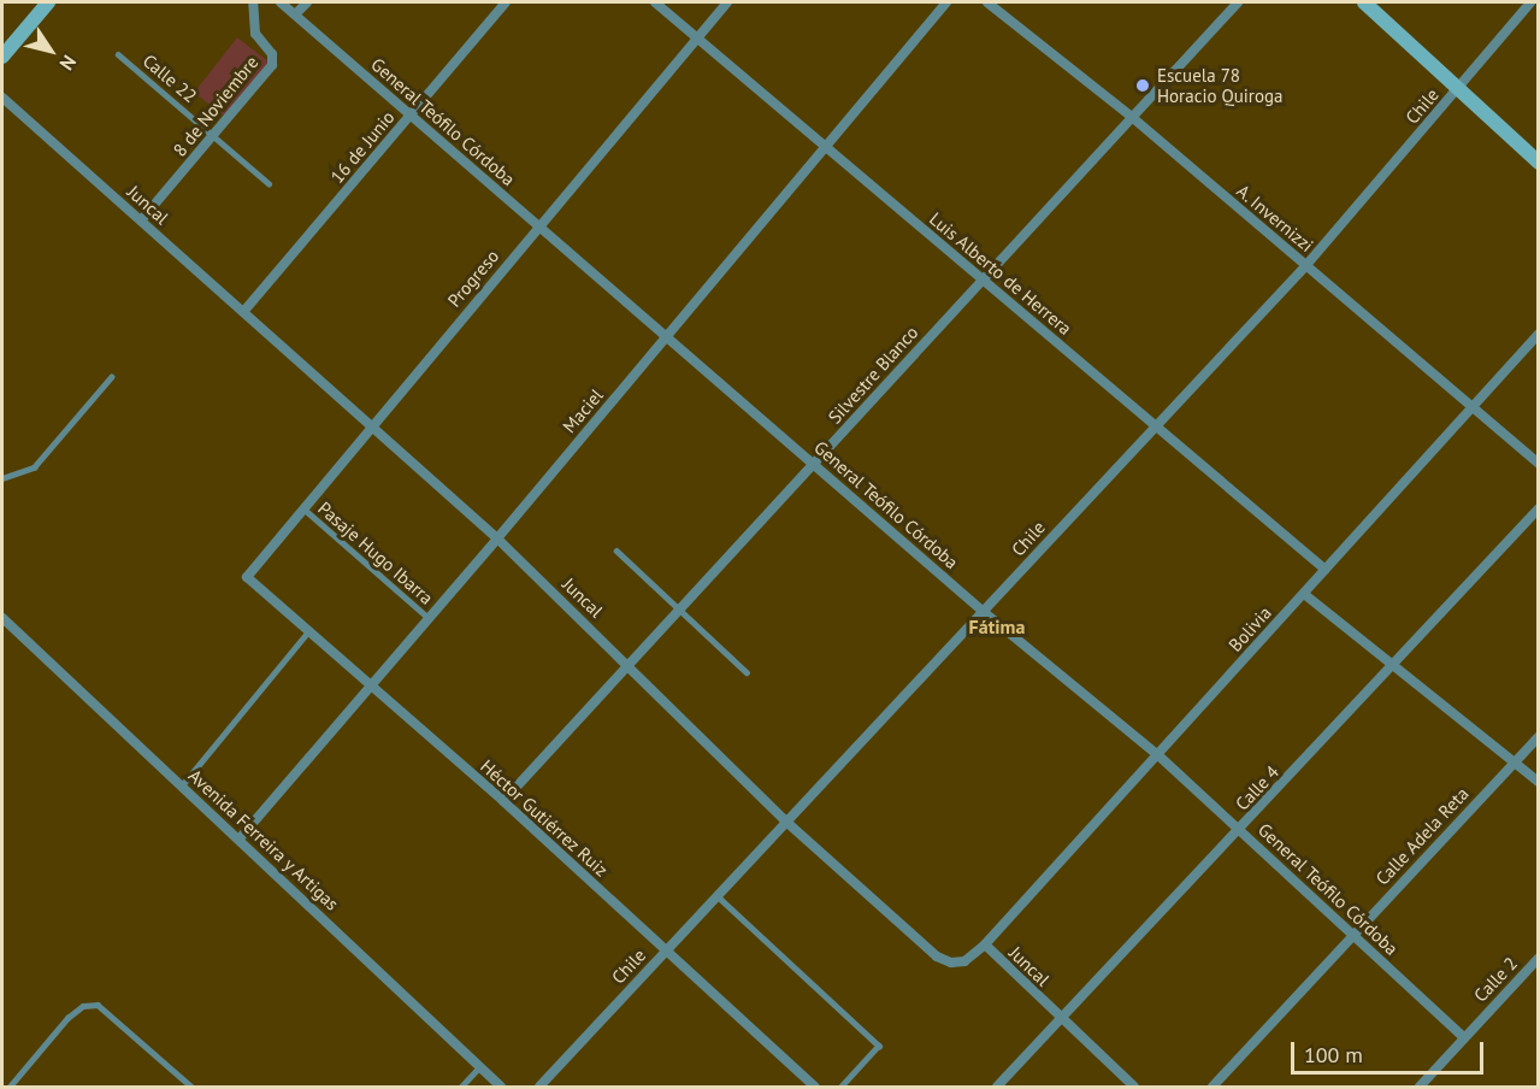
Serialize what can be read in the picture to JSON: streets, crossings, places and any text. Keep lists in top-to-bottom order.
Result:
{
  "streets": {
    "street": [
      "8 de Noviembre",
      "Chile",
      "General Teófilo Córdoba",
      "16 de Junio",
      "Juncal",
      "A. Invernizzi",
      "Luis Alberto de Herrera",
      "Progreso",
      "Silvestre Blanco",
      "Maciel",
      "Bolivia",
      "Calle 4",
      "Héctor Gutiérrez Ruiz",
      "Calle Adela Reta",
      "Avenida Ferreira y Artigas",
      "Calle 2"
    ],
    "lane": ["Calle 22", "Pasaje Hugo Ibarra"]
  },
  "crossings": [
    ["Calle 22", "8 de Noviembre"],
    ["8 de Noviembre", "Juncal"],
    ["Chile", "General Teófilo Córdoba"],
    ["Chile", "Juncal"],
    ["Chile", "A. Invernizzi"],
    ["Chile", "Luis Alberto de Herrera"],
    ["Chile", "Héctor Gutiérrez Ruiz"],
    ["General Teófilo Córdoba", "16 de Junio"],
    ["General Teófilo Córdoba", "Progreso"],
    ["General Teófilo Córdoba", "Silvestre Blanco"],
    ["General Teófilo Córdoba", "Maciel"],
    ["General Teófilo Córdoba", "Bolivia"],
    ["General Teófilo Córdoba", "Calle 4"],
    ["General Teófilo Córdoba", "Calle Adela Reta"],
    ["General Teófilo Córdoba", "Calle 2"],
    ["16 de Junio", "Juncal"],
    ["Juncal", "Progreso"],
    ["Juncal", "Silvestre Blanco"],
    ["Juncal", "Maciel"],
    ["Juncal", "Bolivia"],
    ["Juncal", "Calle 4"],
    ["A. Invernizzi", "Silvestre Blanco"],
    ["A. Invernizzi", "Bolivia"],
    ["Luis Alberto de Herrera", "Progreso"],
    ["Luis Alberto de Herrera", "Silvestre Blanco"],
    ["Luis Alberto de Herrera", "Maciel"],
    ["Luis Alberto de Herrera", "Bolivia"],
    ["Progreso", "Pasaje Hugo Ibarra"],
    ["Progreso", "Héctor Gutiérrez Ruiz"],
    ["Silvestre Blanco", "Héctor Gutiérrez Ruiz"],
    ["Maciel", "Pasaje Hugo Ibarra"],
    ["Maciel", "Héctor Gutiérrez Ruiz"],
    ["Maciel", "Avenida Ferreira y Artigas"]
  ],
  "districts": ["Fátima"],
  "places": ["Escuela 78 Horacio Quiroga"],
  "scale_bar": "100 m",
  "north": "bottom right"
}
